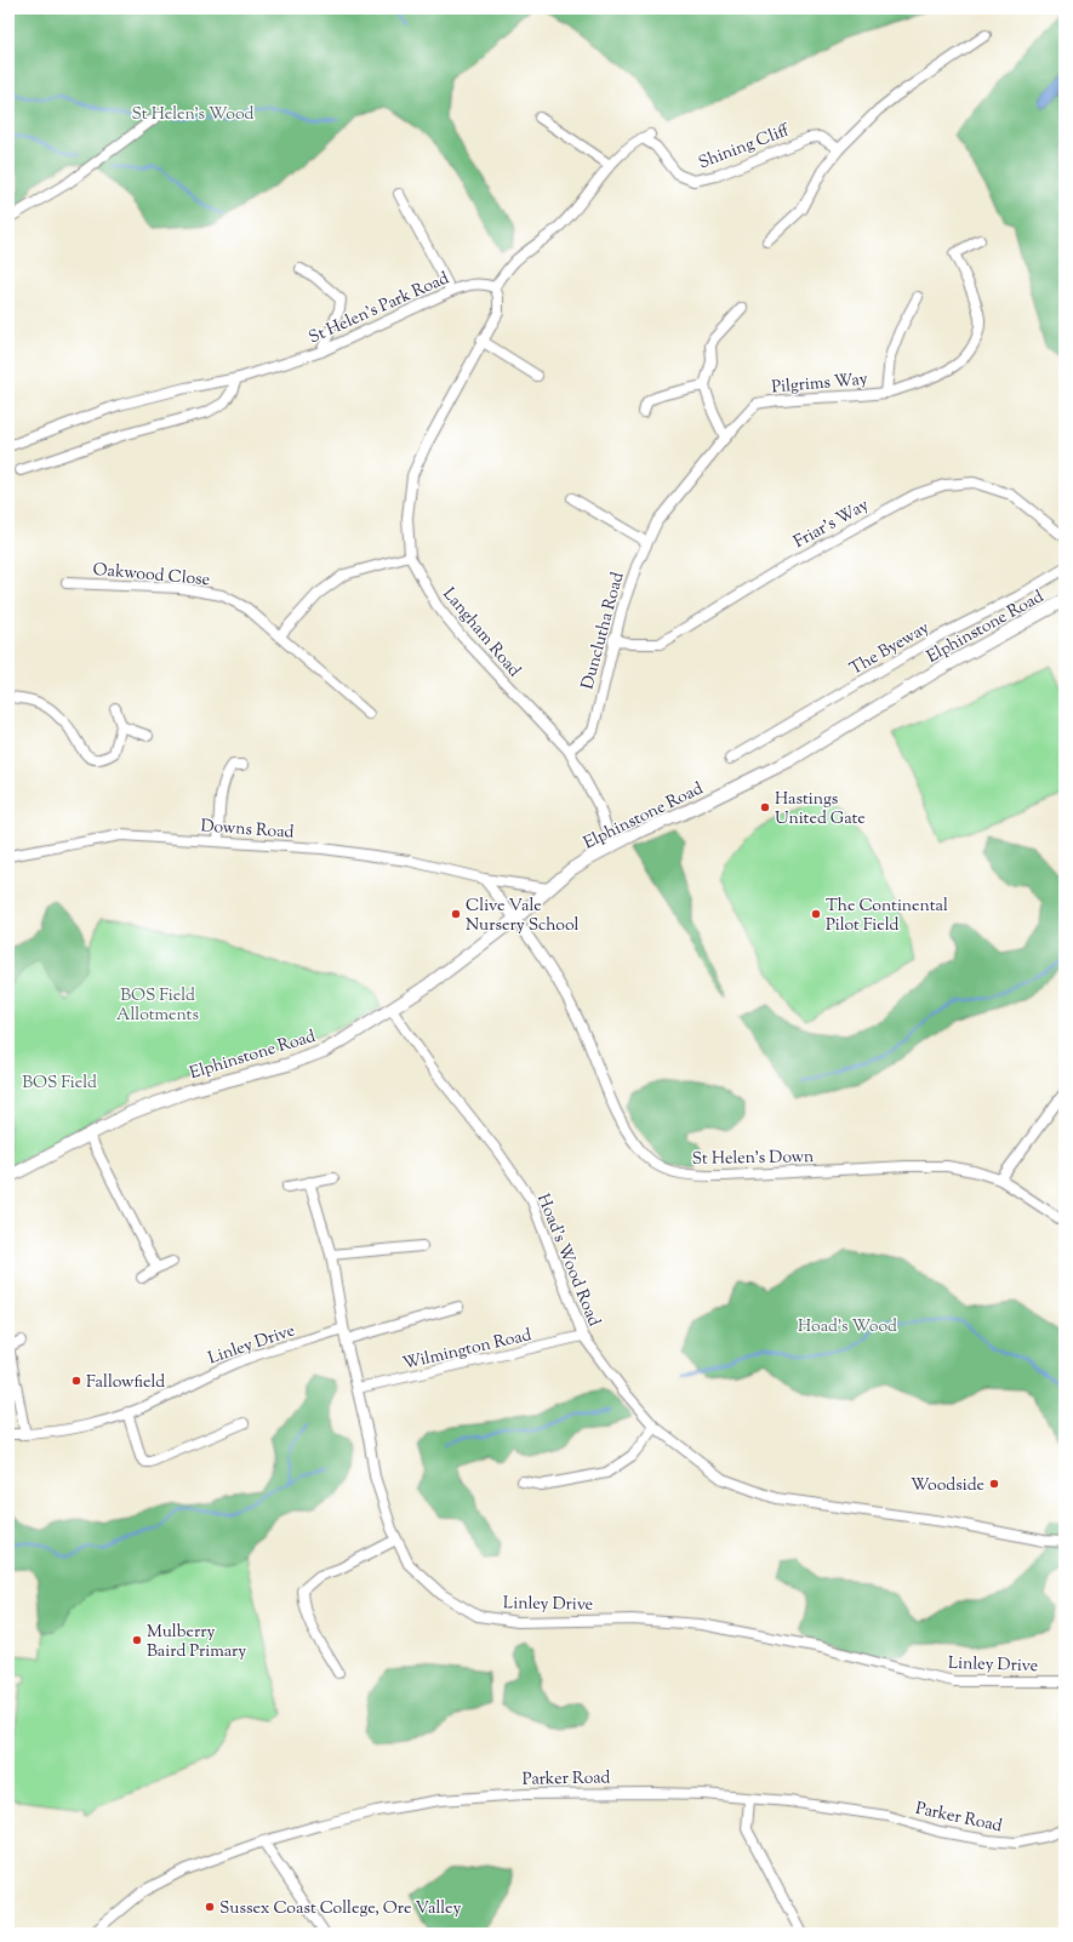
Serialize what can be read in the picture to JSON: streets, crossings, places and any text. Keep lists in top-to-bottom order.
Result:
{
  "streets": {
    "street": [
      "Shining Cliff",
      "St Helen's Park Road",
      "Pilgrims Way",
      "Friar's Way",
      "Oakwood Close",
      "Elphinstone Road",
      "Dunclutha Road",
      "Langham Road",
      "The Byeway",
      "Downs Road",
      "St Helen's Down",
      "Hoad's Wood Road",
      "Linley Drive",
      "Wilmington Road",
      "Parker Road"
    ]
  },
  "crossings": [
    ["St Helen's Park Road", "Langham Road"],
    ["Pilgrims Way", "Dunclutha Road"],
    ["Friar's Way", "Dunclutha Road"],
    ["Elphinstone Road", "Langham Road"],
    ["Elphinstone Road", "Downs Road"],
    ["Elphinstone Road", "St Helen's Down"],
    ["Elphinstone Road", "Hoad's Wood Road"],
    ["Dunclutha Road", "Langham Road"],
    ["Hoad's Wood Road", "Wilmington Road"],
    ["Linley Drive", "Wilmington Road"]
  ],
  "parks": [
    "St Helen's Wood",
    "BOS Field Allotments",
    "BOS Field",
    "Hoad's Wood"
  ],
  "places": [
    "Hastings United Gate",
    "Clive Vale Nursery School",
    "The Continental Pilot Field",
    "Fallowfield",
    "Woodside",
    "Mulberry Baird Primary",
    "Sussex Coast College, Ore Valley"
  ]
}
